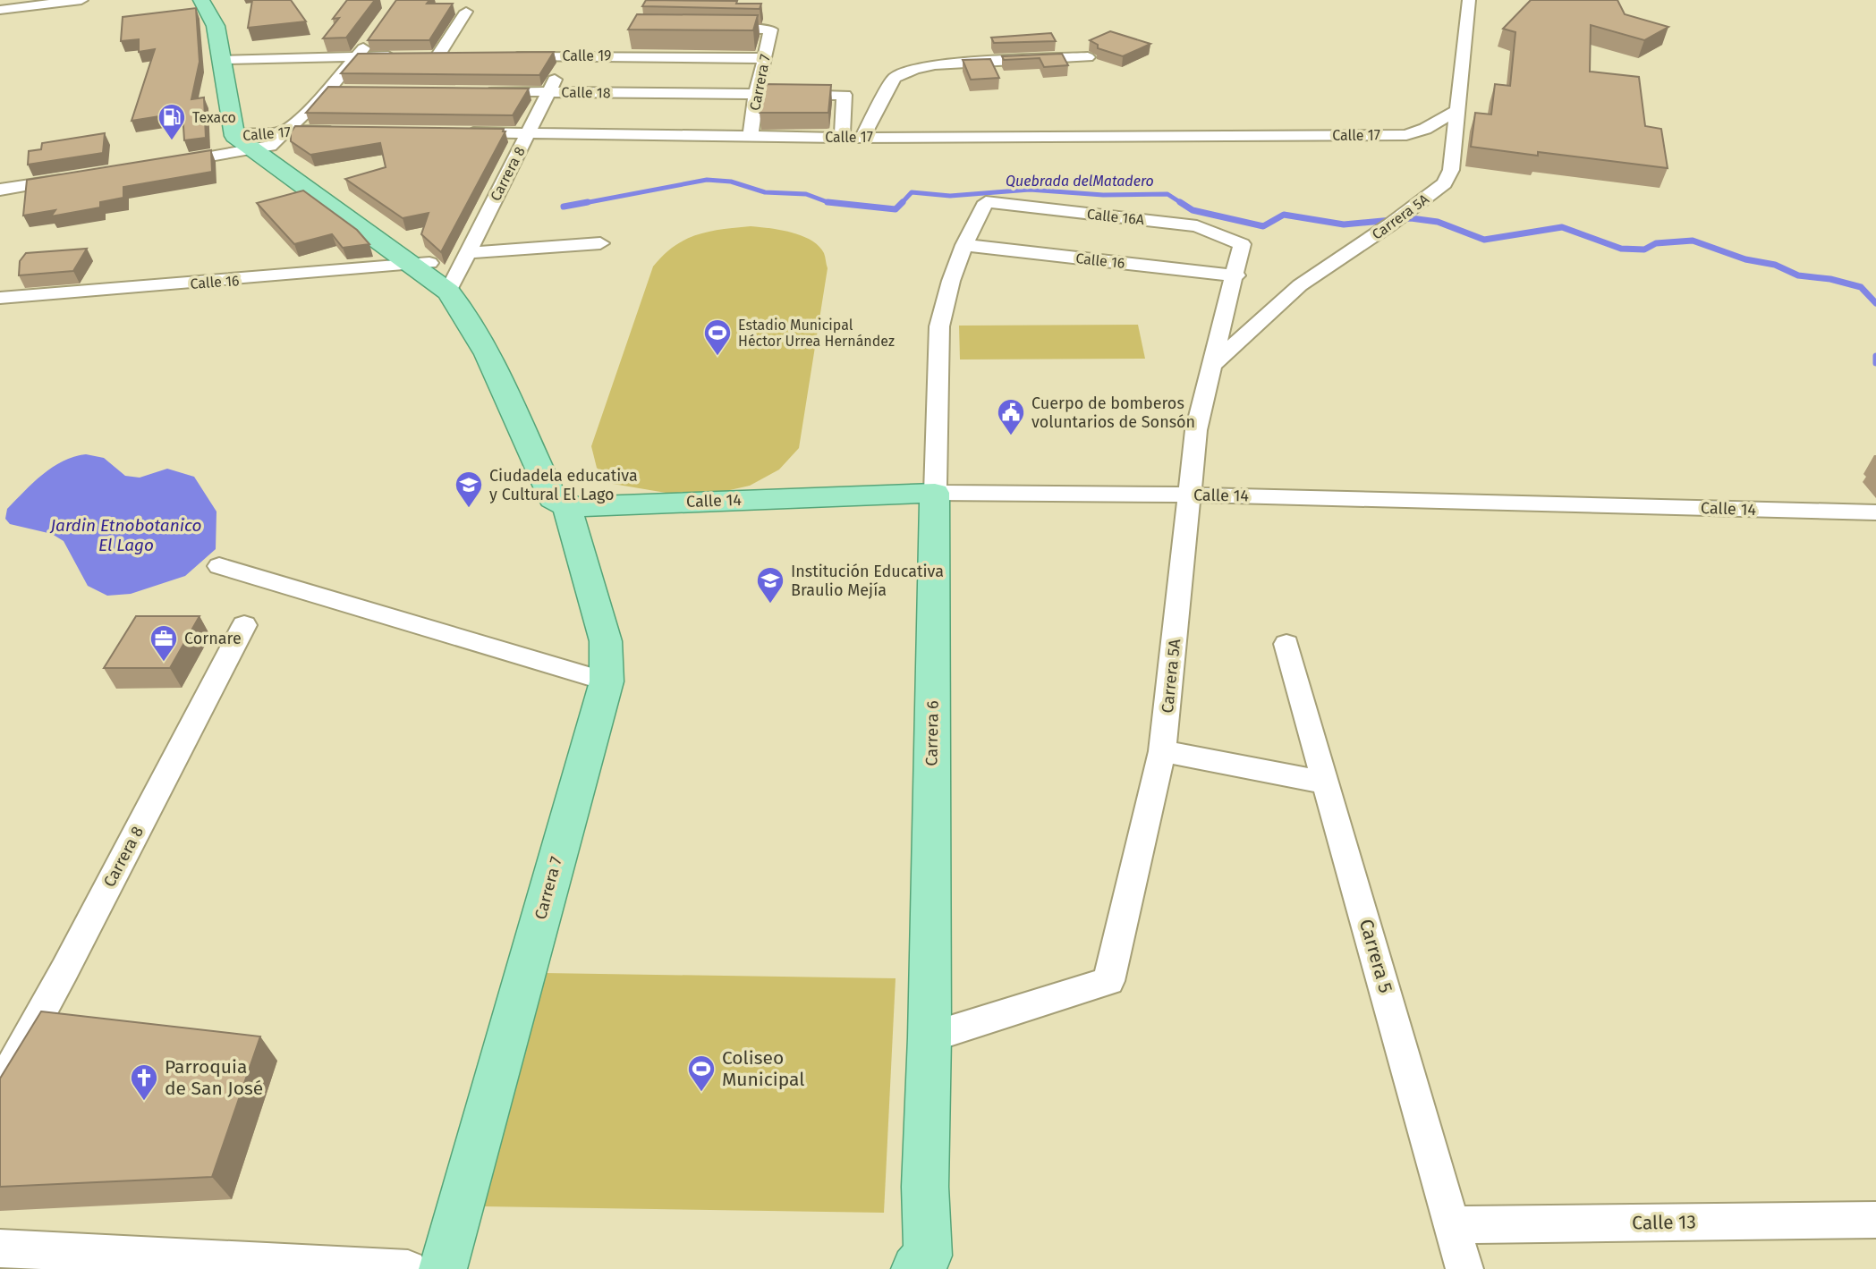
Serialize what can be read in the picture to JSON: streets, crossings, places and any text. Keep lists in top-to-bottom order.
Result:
{
  "streets": {
    "main road": ["Carrera 7", "Calle 14", "Carrera 6"],
    "street": [
      "Calle 19",
      "Calle 18",
      "Calle 17",
      "Carrera 8",
      "Calle 16A",
      "Carrera 5A",
      "Calle 16",
      "Carrera 5",
      "Calle 13"
    ]
  },
  "crossings": [
    ["Calle 19", "Carrera 7"],
    ["Calle 19", "Carrera 8"],
    ["Carrera 7", "Calle 18"],
    ["Carrera 7", "Calle 17"],
    ["Carrera 7", "Calle 14"],
    ["Calle 18", "Calle 17"],
    ["Calle 18", "Carrera 8"],
    ["Calle 17", "Carrera 8"],
    ["Calle 17", "Carrera 5A"],
    ["Calle 16A", "Carrera 5A"],
    ["Calle 16A", "Carrera 6"],
    ["Carrera 5A", "Calle 16"],
    ["Carrera 5A", "Calle 14"],
    ["Carrera 5A", "Carrera 6"],
    ["Calle 16", "Carrera 6"],
    ["Calle 14", "Carrera 6"],
    ["Carrera 5", "Calle 13"]
  ],
  "water": ["Quebrada delMatadero", "Jardin Etnobotanico El Lago"],
  "places": {
    "fuel station": ["Texaco"],
    "sports": ["Estadio Municipal Héctor Urrea Hernández", "Coliseo Municipal"],
    "public building": ["Cuerpo de bomberos voluntarios de Sonsón"],
    "school or university": ["Ciudadela educativa y Cultural El Lago", "Institución Educativa Braulio Mejía"],
    "office": ["Cornare"],
    "church": ["Parroquia de San José"]
  }
}
